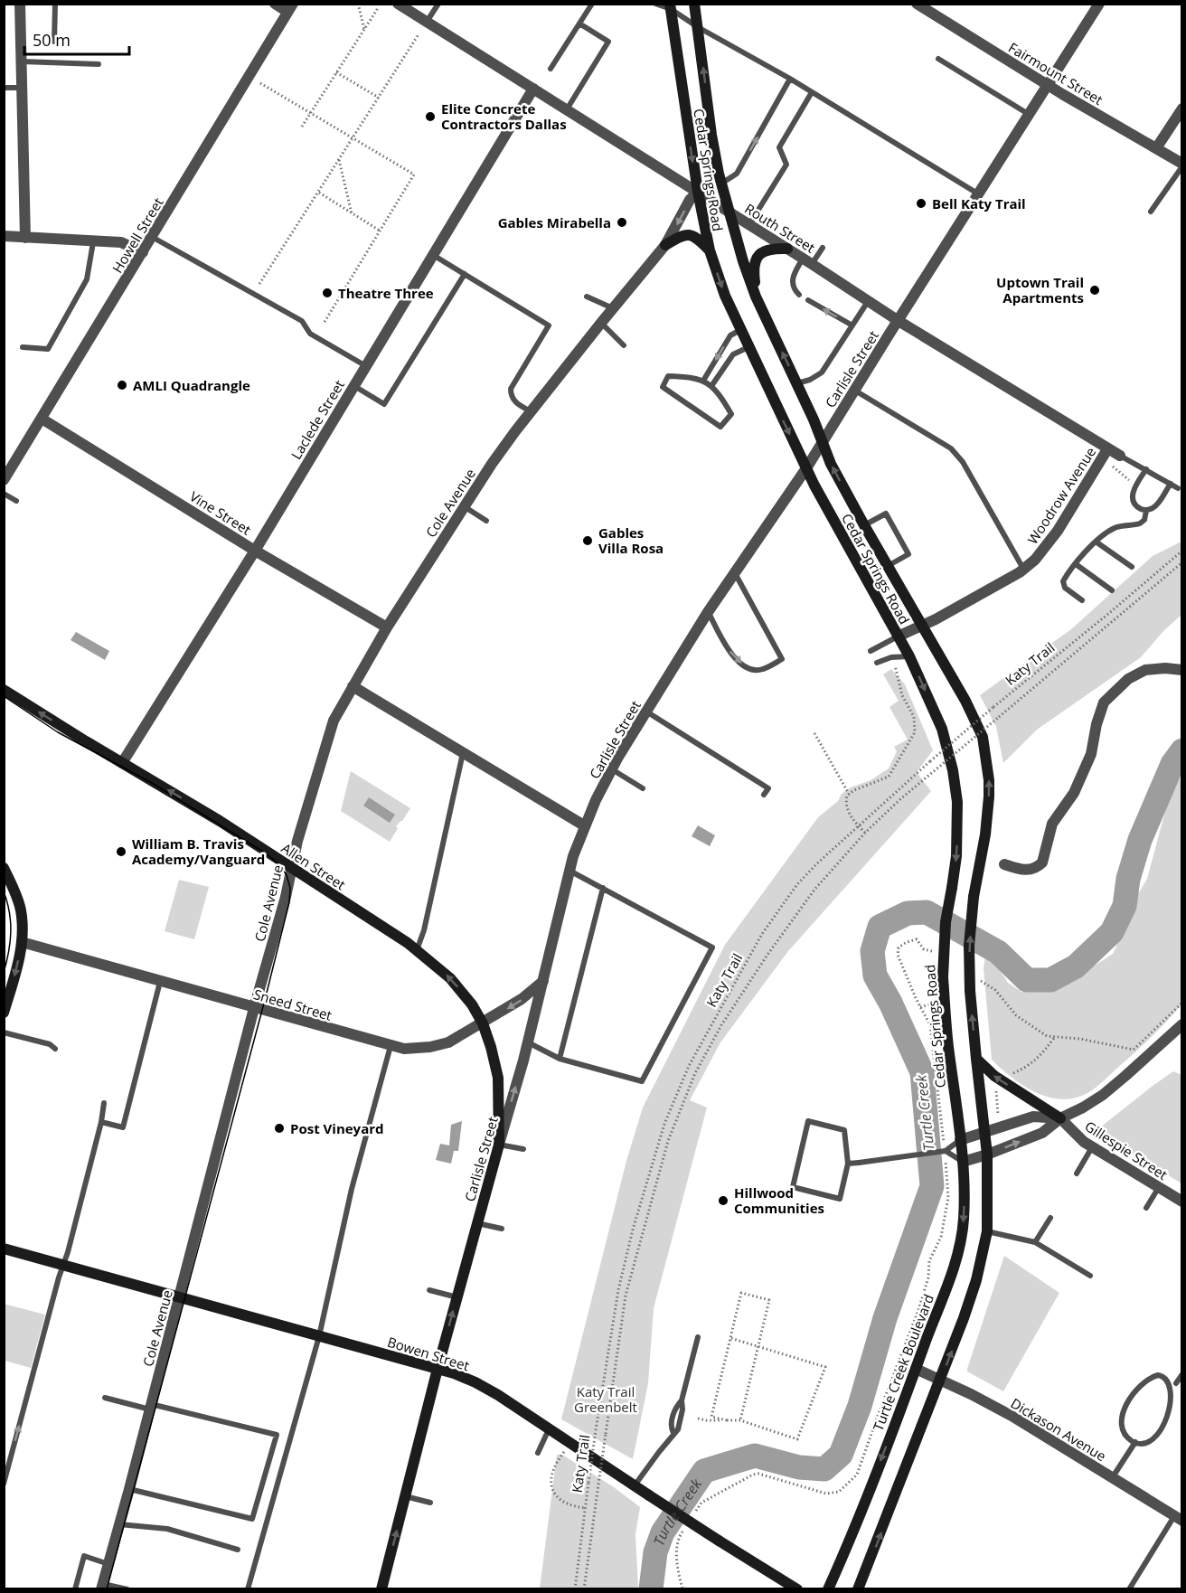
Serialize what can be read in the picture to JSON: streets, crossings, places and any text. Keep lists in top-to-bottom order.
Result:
{
  "streets": {
    "main road": [
      "Cedar Springs Road",
      "Carlisle Street",
      "Allen Street",
      "Bowen Street",
      "Turtle Creek Boulevard"
    ],
    "street": [
      "Fairmount Street",
      "Routh Street",
      "Howell Street",
      "Laclede Street",
      "Woodrow Avenue",
      "Cole Avenue",
      "Vine Street",
      "Sneed Street",
      "Gillespie Street",
      "Dickason Avenue"
    ],
    "path": ["Katy Trail"]
  },
  "crossings": [
    ["Fairmount Street", "Carlisle Street"],
    ["Cedar Springs Road", "Routh Street"],
    ["Cedar Springs Road", "Carlisle Street"],
    ["Cedar Springs Road", "Woodrow Avenue"],
    ["Cedar Springs Road", "Cole Avenue"],
    ["Cedar Springs Road", "Turtle Creek Boulevard"],
    ["Routh Street", "Carlisle Street"],
    ["Routh Street", "Laclede Street"],
    ["Routh Street", "Woodrow Avenue"],
    ["Routh Street", "Cole Avenue"],
    ["Howell Street", "Vine Street"],
    ["Carlisle Street", "Allen Street"],
    ["Carlisle Street", "Sneed Street"],
    ["Carlisle Street", "Bowen Street"],
    ["Laclede Street", "Vine Street"],
    ["Laclede Street", "Allen Street"],
    ["Cole Avenue", "Vine Street"],
    ["Cole Avenue", "Allen Street"],
    ["Cole Avenue", "Sneed Street"],
    ["Cole Avenue", "Bowen Street"],
    ["Allen Street", "Sneed Street"],
    ["Turtle Creek Boulevard", "Dickason Avenue"]
  ],
  "one_way": ["Allen Street"],
  "water": ["Turtle Creek"],
  "parks": ["Katy Trail Greenbelt"],
  "places": [
    "Elite Concrete Contractors Dallas",
    "Bell Katy Trail",
    "Gables Mirabella",
    "Uptown Trail Apartments",
    "Theatre Three",
    "AMLI Quadrangle",
    "Gables Villa Rosa",
    "William B. Travis Academy/Vanguard",
    "Post Vineyard",
    "Hillwood Communities"
  ],
  "scale_bar": "50 m"
}
